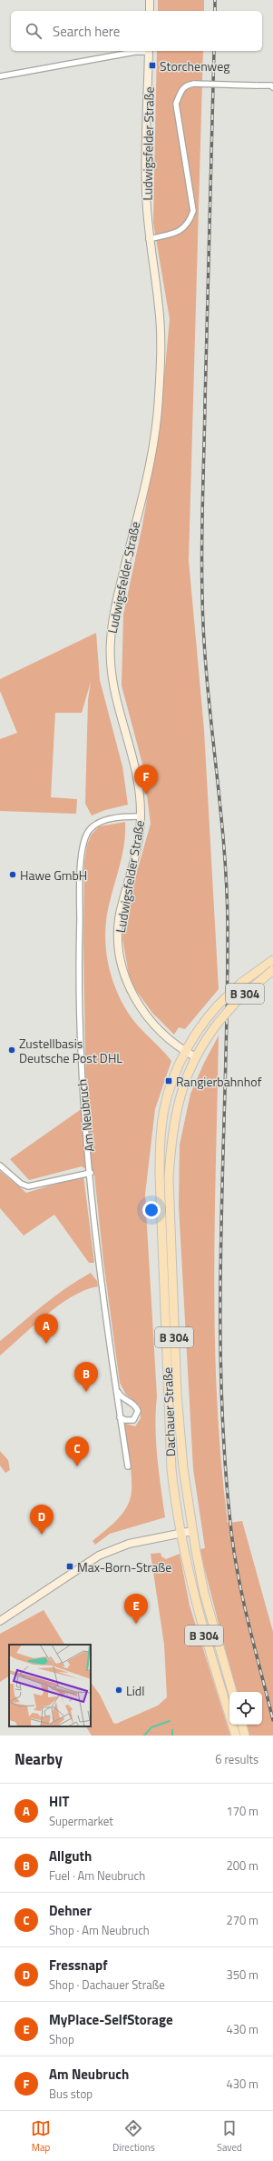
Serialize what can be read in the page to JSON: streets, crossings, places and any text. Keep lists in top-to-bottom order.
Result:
{
  "streets": {
    "main road": ["B 304", "Dachauer Straße"],
    "street": ["Ludwigsfelder Straße", "Am Neubruch"]
  },
  "crossings": [
    ["Ludwigsfelder Straße", "Am Neubruch"],
    ["Ludwigsfelder Straße", "Dachauer Straße"],
    ["B 304", "Dachauer Straße"]
  ],
  "places": {
    "transit": ["Storchenweg", "Rangierbahnhof", "Max-Born-Straße"],
    "other": ["Hawe GmbH", "Zustellbasis Deutsche Post DHL", "Lidl"]
  },
  "page": {
    "search": "Search here",
    "pins": [
      "F",
      "A",
      "B",
      "C",
      "D",
      "E"
    ],
    "heading": ["Nearby", "6 results"],
    "list": [
      {
        "mark": "A",
        "name": "HIT",
        "note": "Supermarket",
        "value": "170 m"
      },
      {
        "mark": "B",
        "name": "Allguth",
        "note": "Fuel · Am Neubruch",
        "value": "200 m"
      },
      {
        "mark": "C",
        "name": "Dehner",
        "note": "Shop · Am Neubruch",
        "value": "270 m"
      },
      {
        "mark": "D",
        "name": "Fressnapf",
        "note": "Shop · Dachauer Straße",
        "value": "350 m"
      },
      {
        "mark": "E",
        "name": "MyPlace-SelfStorage",
        "note": "Shop",
        "value": "430 m"
      },
      {
        "mark": "F",
        "name": "Am Neubruch",
        "note": "Bus stop",
        "value": "430 m"
      }
    ],
    "nav": ["Map", "Directions", "Saved"]
  }
}
